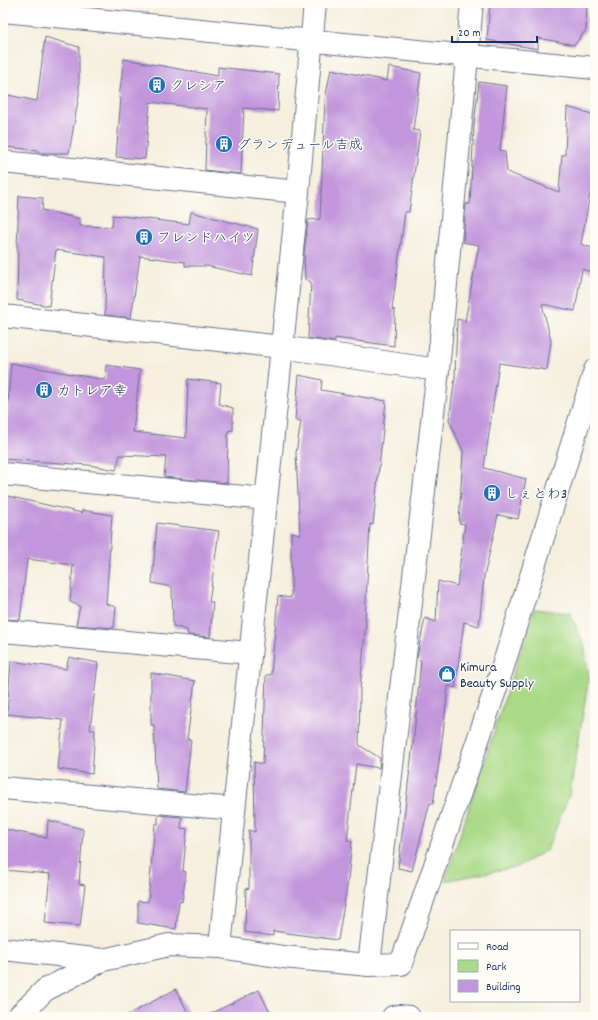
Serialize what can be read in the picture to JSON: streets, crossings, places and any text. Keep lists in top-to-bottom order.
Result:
{
  "places": {
    "building": [
      "クレシア",
      "グランデュール吉成",
      "フレンドハイツ",
      "カトレア幸",
      "しぇとわ3"
    ],
    "shop": ["Kimura Beauty Supply"]
  },
  "legend": ["Road", "Park", "Building"],
  "scale_bar": "20 m"
}
